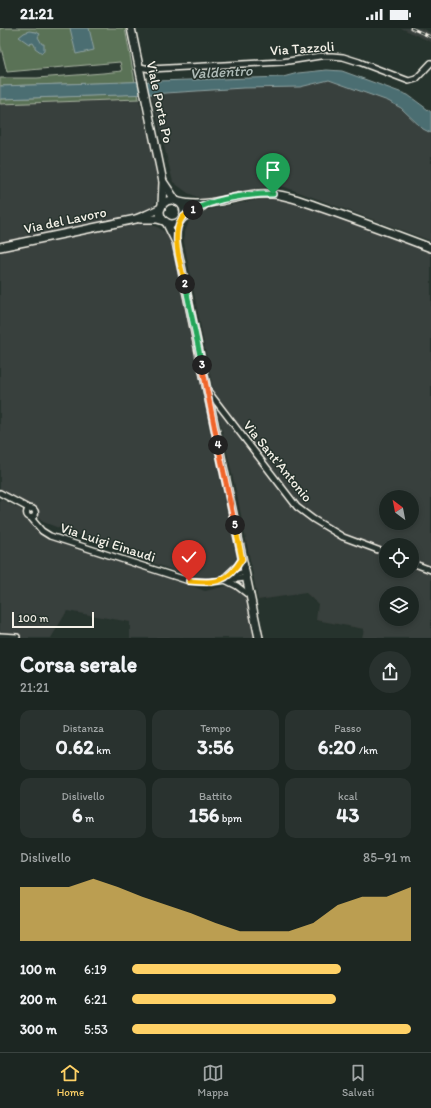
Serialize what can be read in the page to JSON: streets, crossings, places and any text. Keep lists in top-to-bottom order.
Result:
{
  "streets": {
    "main road": ["Viale Porta Po", "Via del Lavoro"],
    "street": ["Via Tazzoli", "Via Sant'Antonio", "Via Luigi Einaudi"]
  },
  "crossings": [
    ["Via Tazzoli", "Viale Porta Po"],
    ["Viale Porta Po", "Via Sant'Antonio"],
    ["Viale Porta Po", "Via Luigi Einaudi"]
  ],
  "water": ["Valdentro"],
  "scale_bar": "100 m",
  "north": "top left",
  "page": {
    "status": "21:21",
    "pins": [
      "1",
      "2",
      "3",
      "4",
      "5"
    ],
    "scale": "100 m",
    "heading": ["Corsa serale", "21:21"],
    "stats": [
      ["Distanza", "0.62 km"],
      ["Tempo", "3:56"],
      ["Passo", "6:20 /km"],
      ["Dislivello", "6 m"],
      ["Battito", "156 bpm"],
      ["kcal", "43"]
    ],
    "chart": ["Dislivello", "85–91 m"],
    "list": [
      {
        "name": "100 m",
        "note": "6:19"
      },
      {
        "name": "200 m",
        "note": "6:21"
      },
      {
        "name": "300 m",
        "note": "5:53"
      }
    ],
    "tabs": ["Home", "Mappa", "Salvati"]
  }
}
